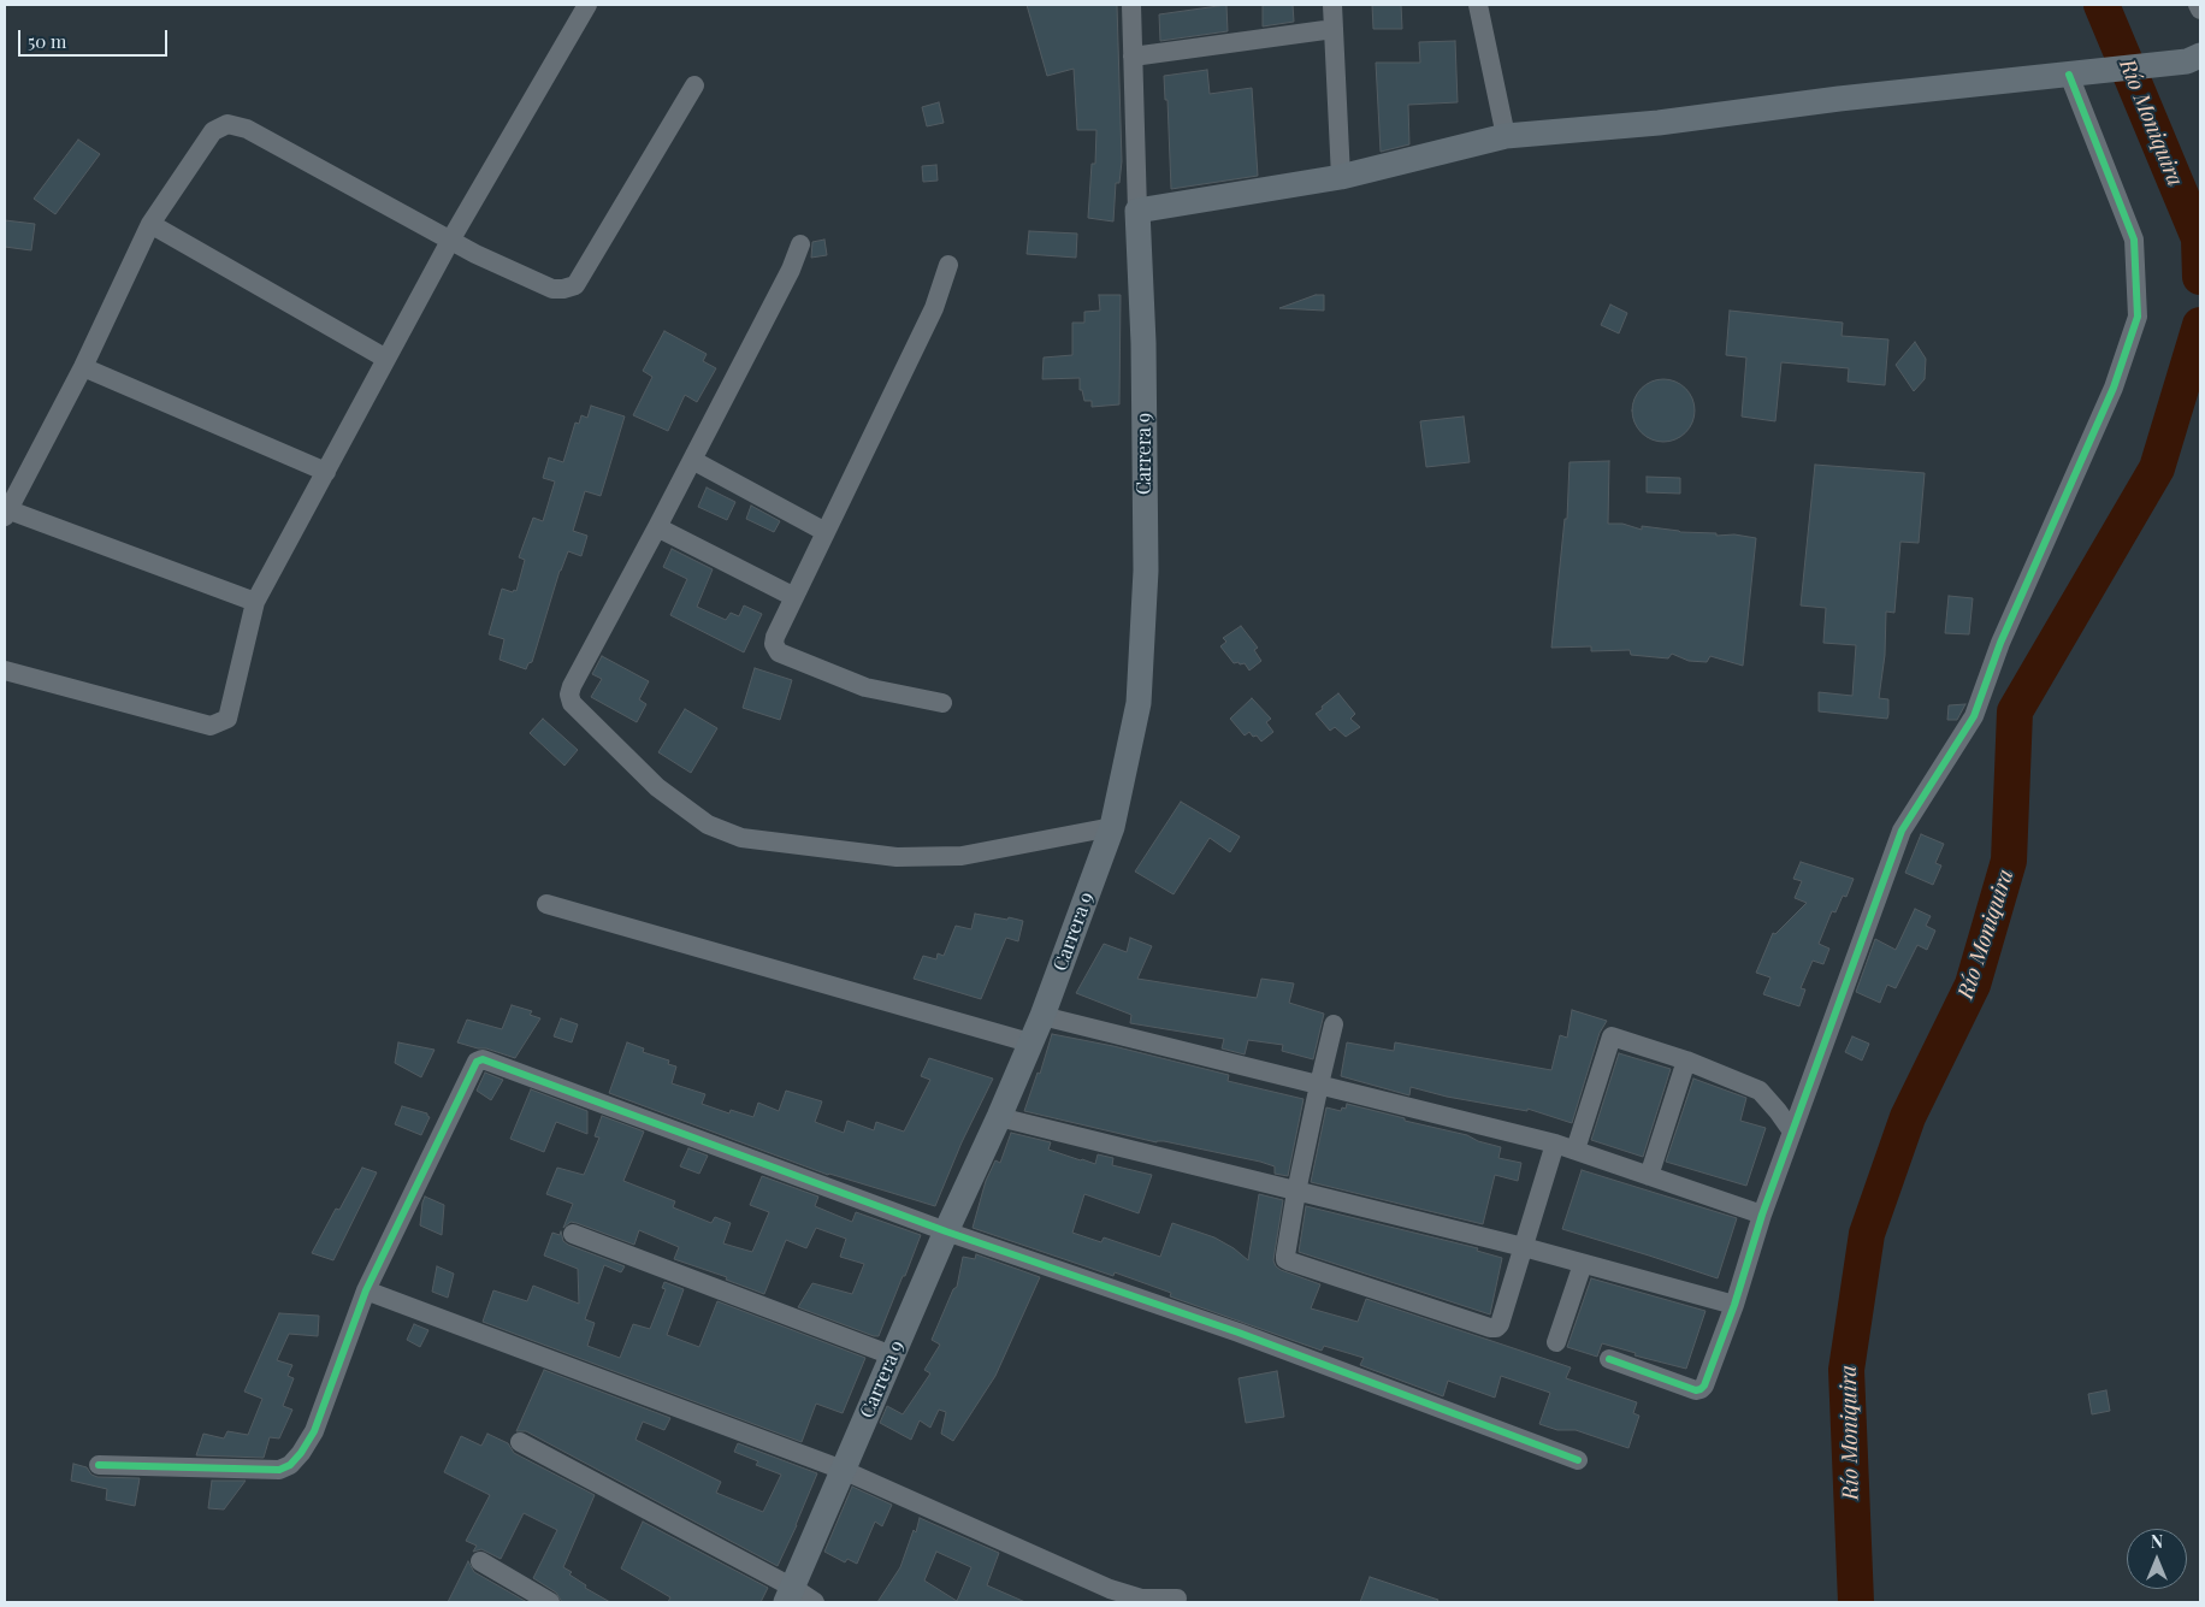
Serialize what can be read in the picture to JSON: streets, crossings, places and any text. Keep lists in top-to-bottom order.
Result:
{
  "streets": {
    "main road": ["Carrera 9"]
  },
  "water": ["Río Moniquira"],
  "scale_bar": "50 m",
  "north": "top"
}
